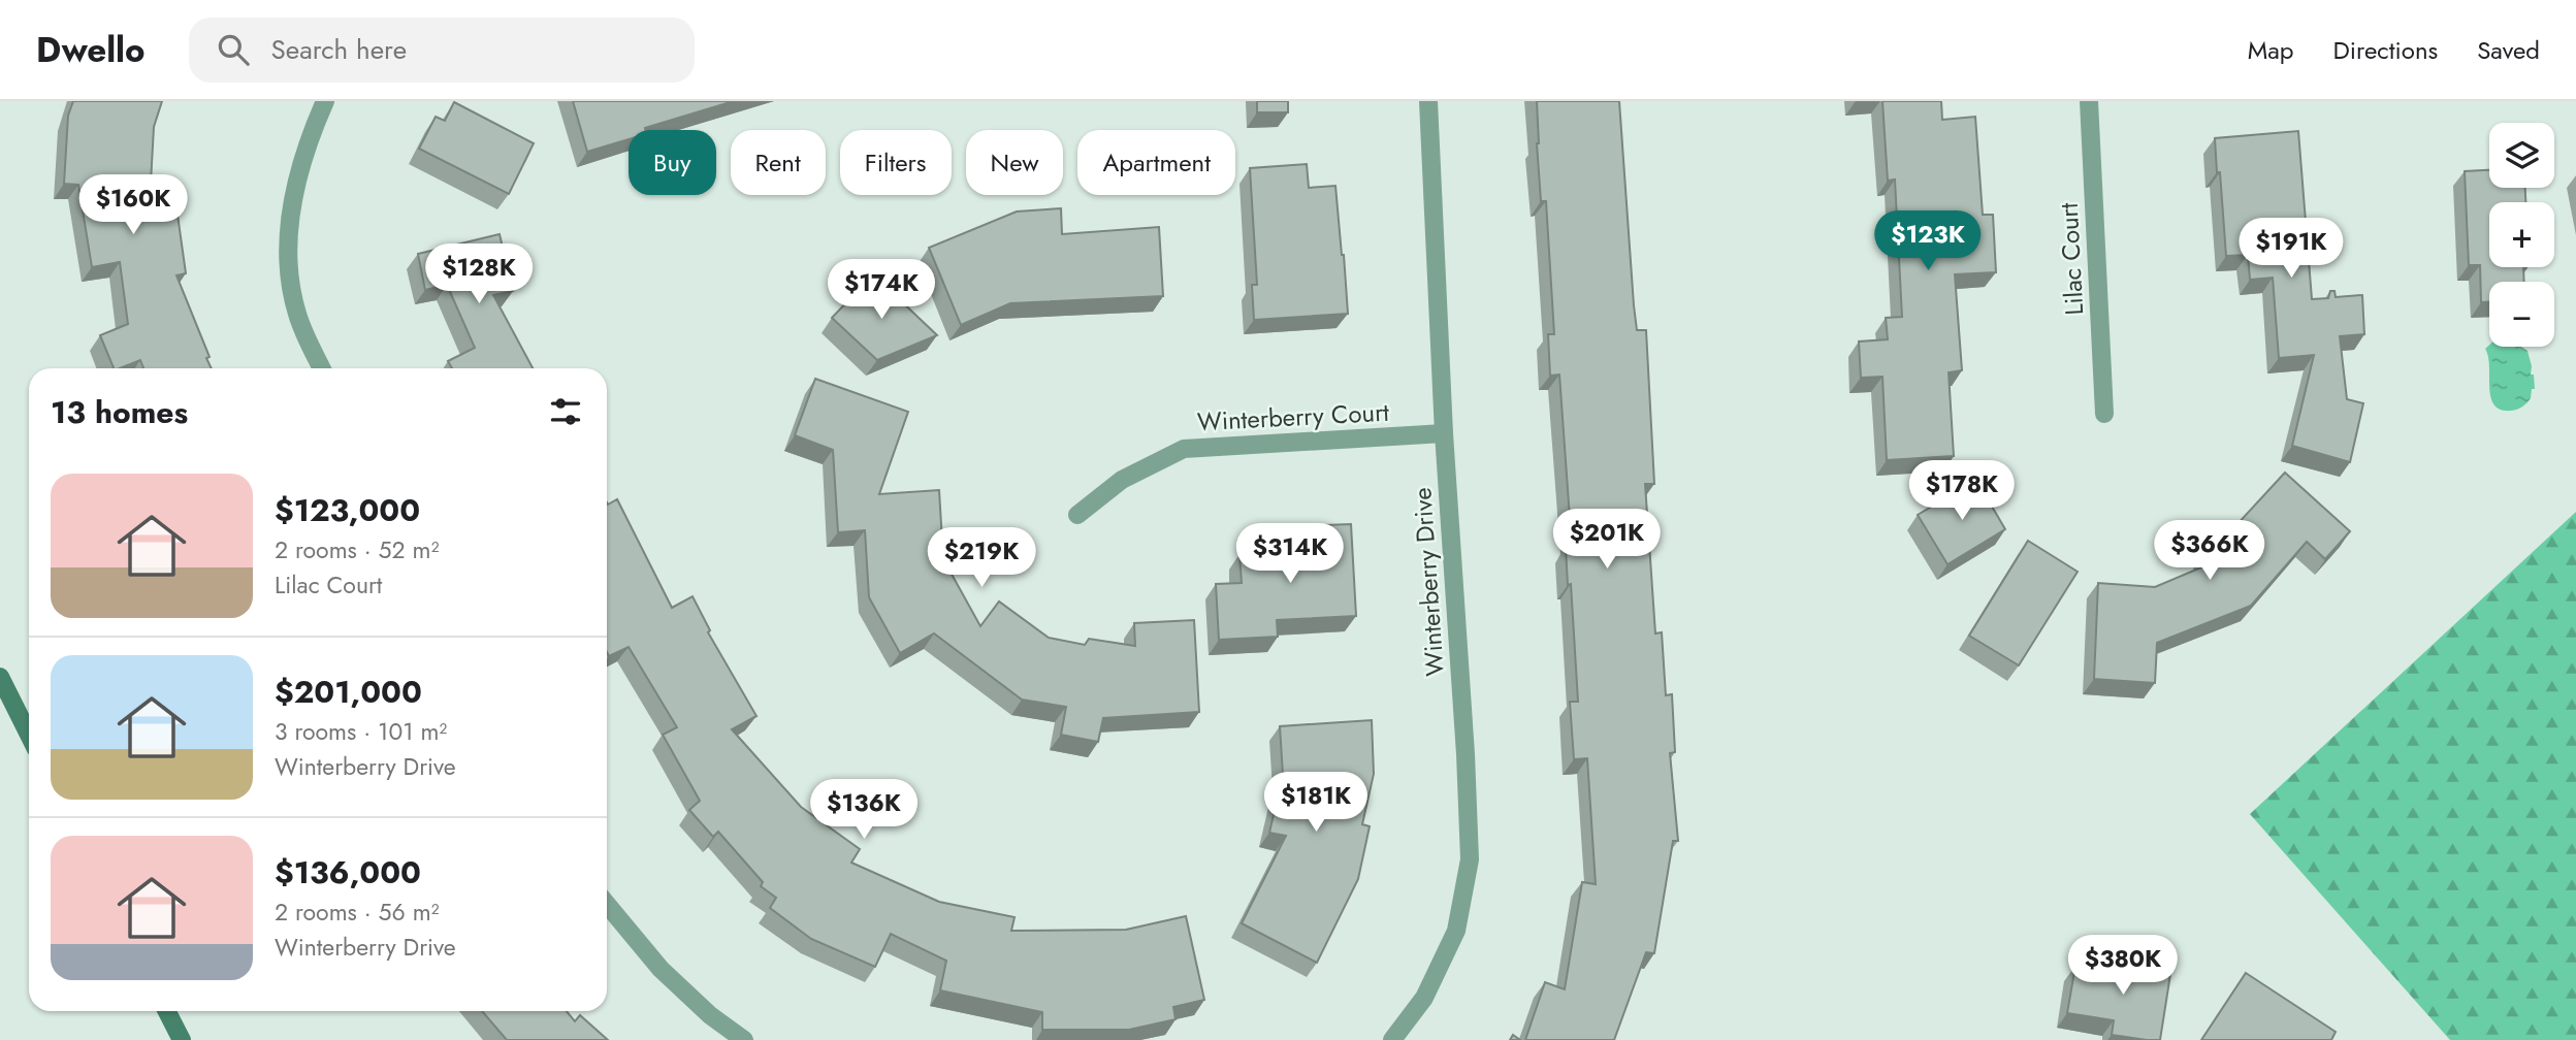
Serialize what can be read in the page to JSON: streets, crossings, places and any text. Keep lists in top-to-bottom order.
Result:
{
  "streets": {
    "street": ["Lilac Court", "Winterberry Court", "Winterberry Drive"]
  },
  "crossings": [
    ["Winterberry Court", "Winterberry Drive"]
  ],
  "page": {
    "header": "Dwello",
    "search": "Search here",
    "nav": ["Map", "Directions", "Saved"],
    "map_buttons": ["+", "−"],
    "chip": [
      "Buy",
      "Rent",
      "Filters",
      "New",
      "Apartment"
    ],
    "price": [
      "$160K",
      "$123K",
      "$191K",
      "$128K",
      "$174K",
      "$178K",
      "$201K",
      "$366K",
      "$314K",
      "$219K",
      "$181K",
      "$136K",
      "$380K"
    ],
    "heading": "13 homes",
    "list": [
      {
        "name": "$123,000",
        "note": "2 rooms · 52 m² · Lilac Court"
      },
      {
        "name": "$201,000",
        "note": "3 rooms · 101 m² · Winterberry Drive"
      },
      {
        "name": "$136,000",
        "note": "2 rooms · 56 m² · Winterberry Drive"
      }
    ]
  }
}
